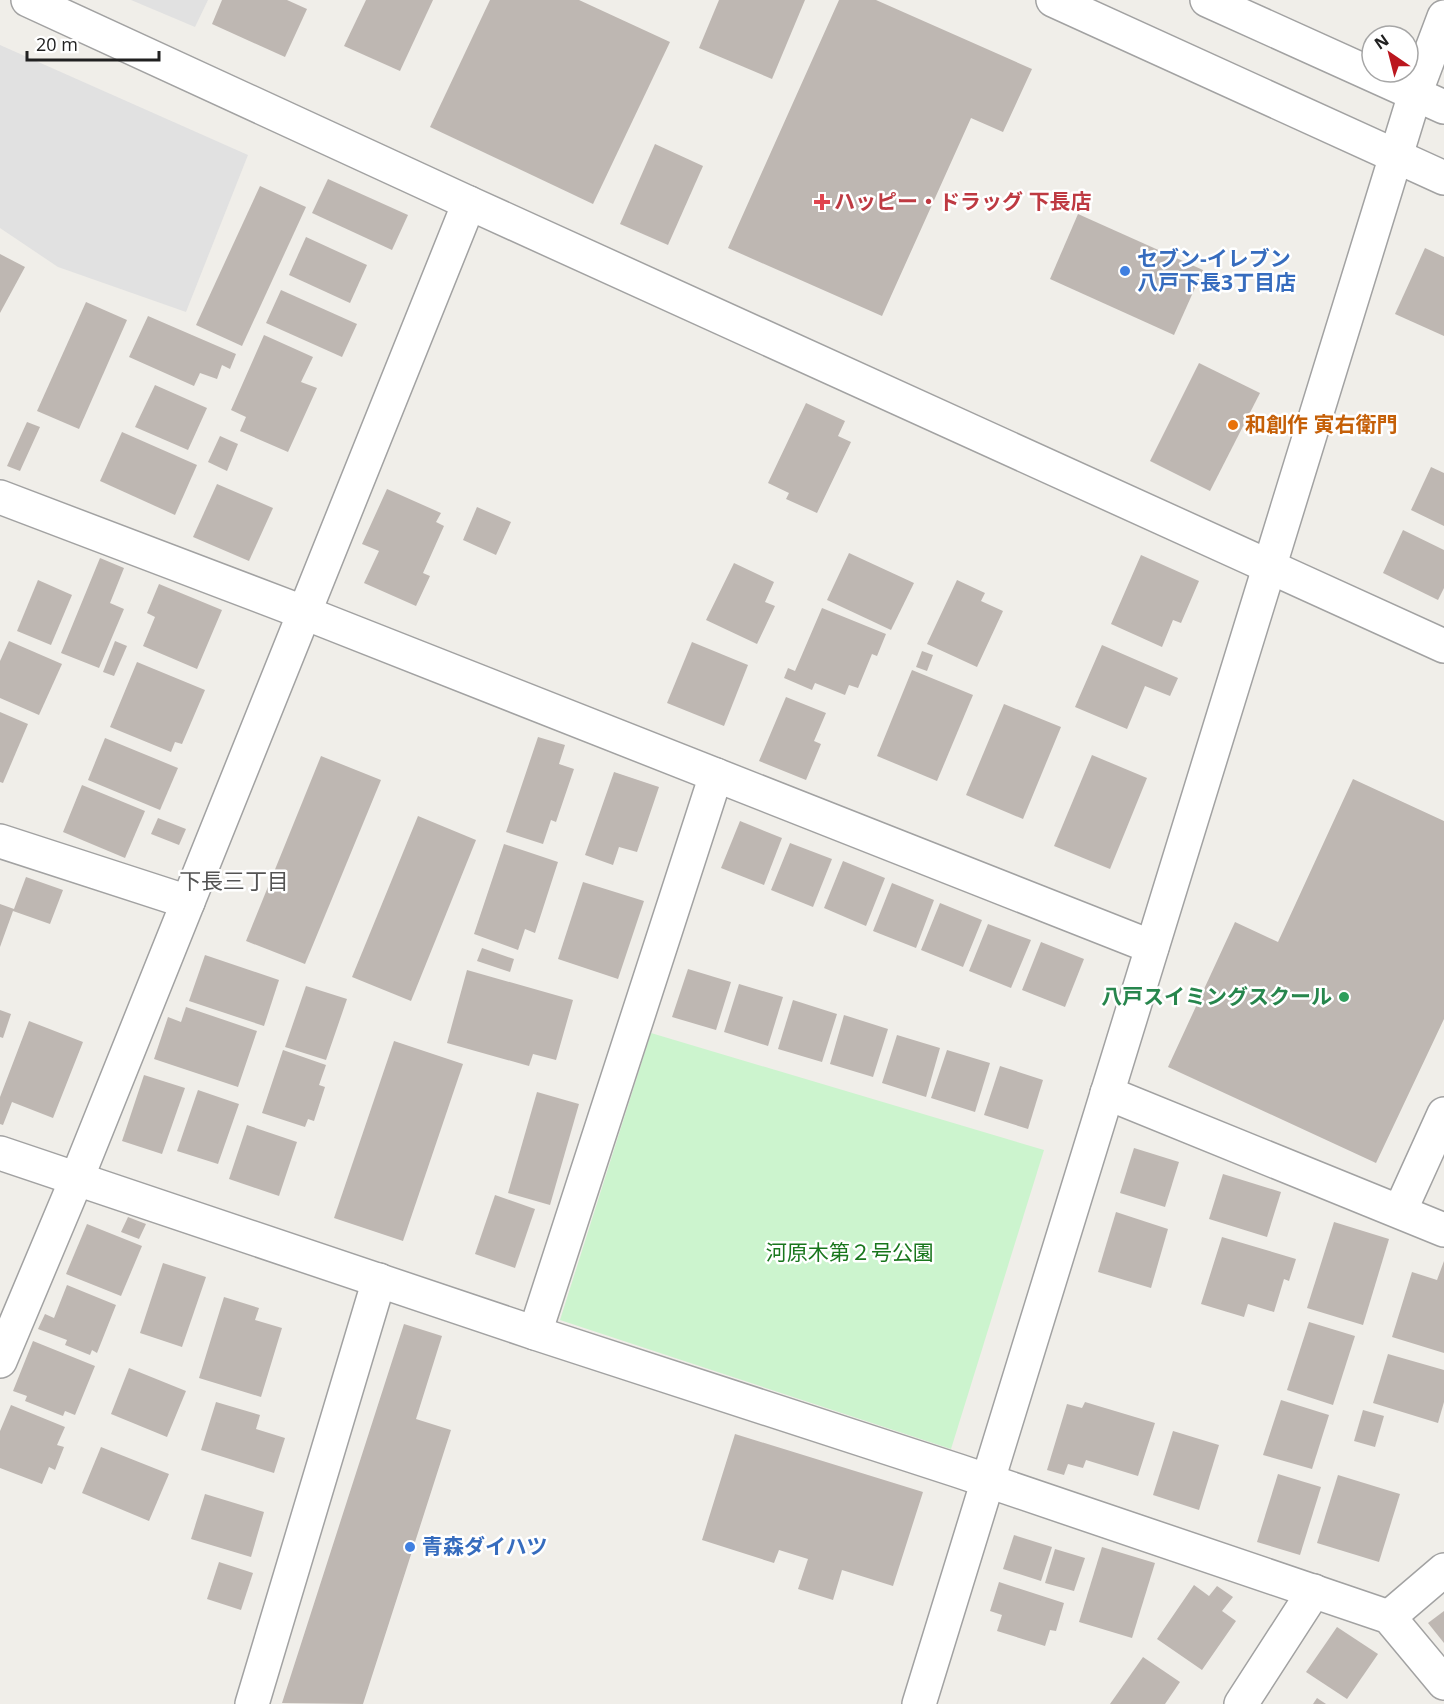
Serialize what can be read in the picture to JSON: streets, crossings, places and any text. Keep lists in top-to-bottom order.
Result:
{
  "districts": ["下長三丁目"],
  "parks": ["河原木第２号公園"],
  "places": {
    "health": ["ハッピー・ドラッグ 下長店"],
    "other": [
      "セブン-イレブン 八戸下長3丁目店",
      "和創作 寅右衛門",
      "八戸スイミングスクール",
      "青森ダイハツ"
    ]
  },
  "scale_bar": "20 m",
  "north": "top left"
}
